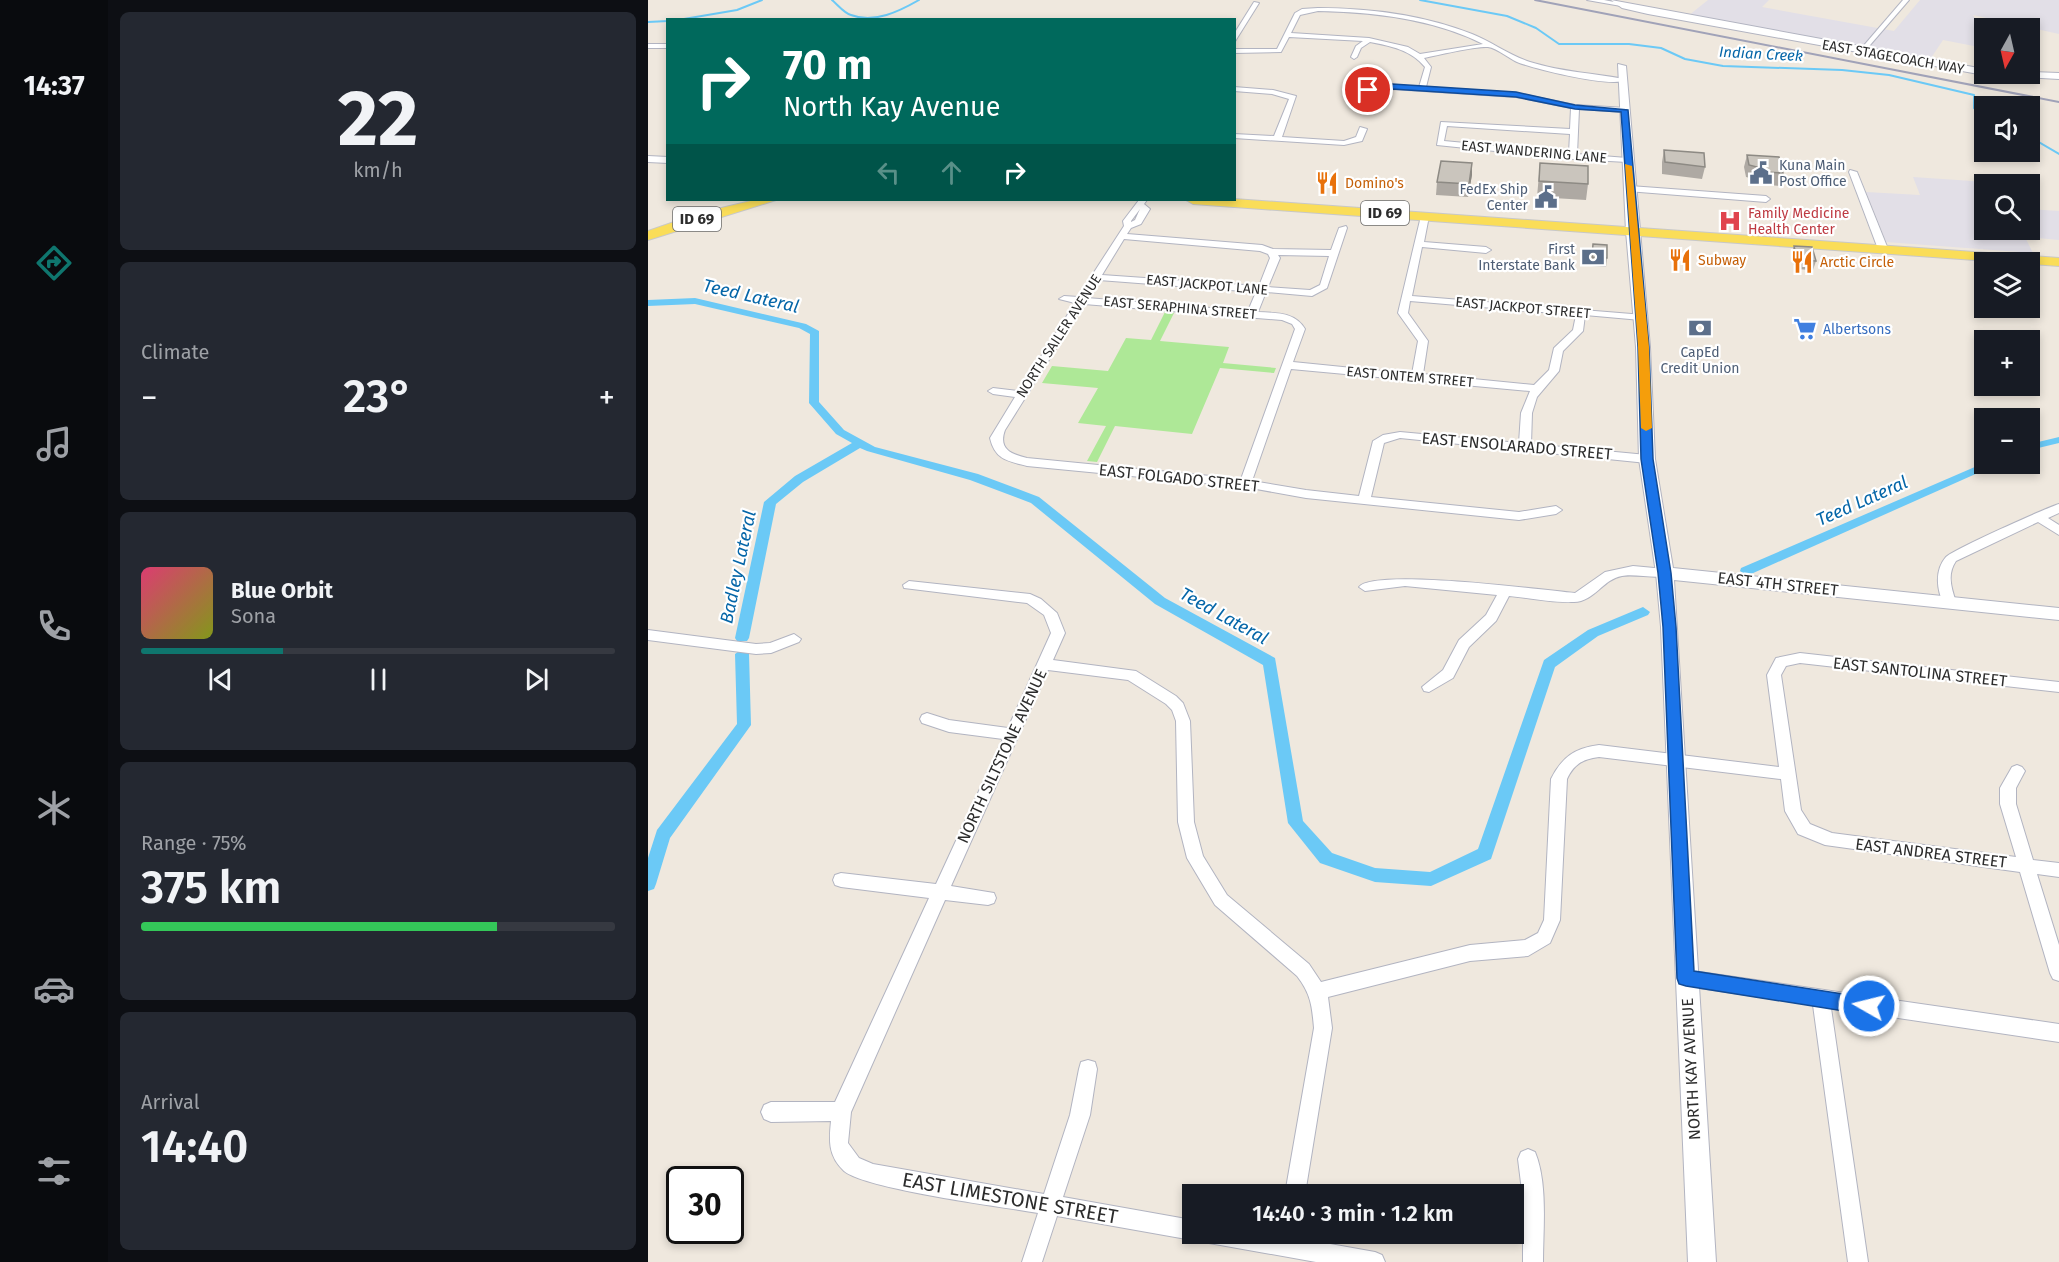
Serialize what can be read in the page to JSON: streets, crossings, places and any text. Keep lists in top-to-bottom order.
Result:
{
  "streets": {
    "main road": ["ID 69"],
    "street": [
      "EAST STAGECOACH WAY",
      "EAST WANDERING LANE",
      "EAST JACKPOT LANE",
      "EAST SERAPHINA STREET",
      "EAST JACKPOT STREET",
      "NORTH SAILER AVENUE",
      "EAST ONTEM STREET",
      "EAST ENSOLARADO STREET",
      "EAST FOLGADO STREET",
      "EAST 4TH STREET",
      "EAST SANTOLINA STREET",
      "NORTH SILTSTONE AVENUE",
      "EAST ANDREA STREET",
      "NORTH KAY AVENUE",
      "EAST LIMESTONE STREET"
    ]
  },
  "crossings": [
    ["EAST WANDERING LANE", "NORTH KAY AVENUE"],
    ["ID 69", "NORTH KAY AVENUE"],
    ["EAST JACKPOT LANE", "NORTH SAILER AVENUE"],
    ["EAST SERAPHINA STREET", "NORTH SAILER AVENUE"],
    ["EAST SERAPHINA STREET", "EAST ONTEM STREET"],
    ["EAST JACKPOT STREET", "NORTH KAY AVENUE"],
    ["NORTH SAILER AVENUE", "EAST FOLGADO STREET"],
    ["EAST ENSOLARADO STREET", "EAST FOLGADO STREET"],
    ["EAST ENSOLARADO STREET", "NORTH KAY AVENUE"],
    ["EAST 4TH STREET", "NORTH KAY AVENUE"],
    ["EAST SANTOLINA STREET", "EAST ANDREA STREET"],
    ["NORTH SILTSTONE AVENUE", "EAST LIMESTONE STREET"]
  ],
  "water": ["Indian Creek", "Teed Lateral", "Badley Lateral"],
  "places": {
    "public building": ["Kuna Main Post Office", "FedEx Ship Center"],
    "restaurant": ["Domino's", "Subway", "Arctic Circle"],
    "hospital": ["Family Medicine Health Center"],
    "bank": ["First Interstate Bank", "CapEd Credit Union"],
    "supermarket": ["Albertsons"]
  },
  "north": "bottom",
  "page": {
    "tabs": "14:37",
    "tile": [
      ["22", "km/h"],
      "Climate",
      ["Range · 75%", "375 km"],
      ["Arrival", "14:40"]
    ],
    "map_buttons": ["+", "−"],
    "turn": ["70 m", "North Kay Avenue"],
    "heat": ["−", "23°", "+"],
    "song": ["Blue Orbit", "Sona"],
    "limit": "30",
    "trip": "14:40 · 3 min · 1.2 km"
  }
}
